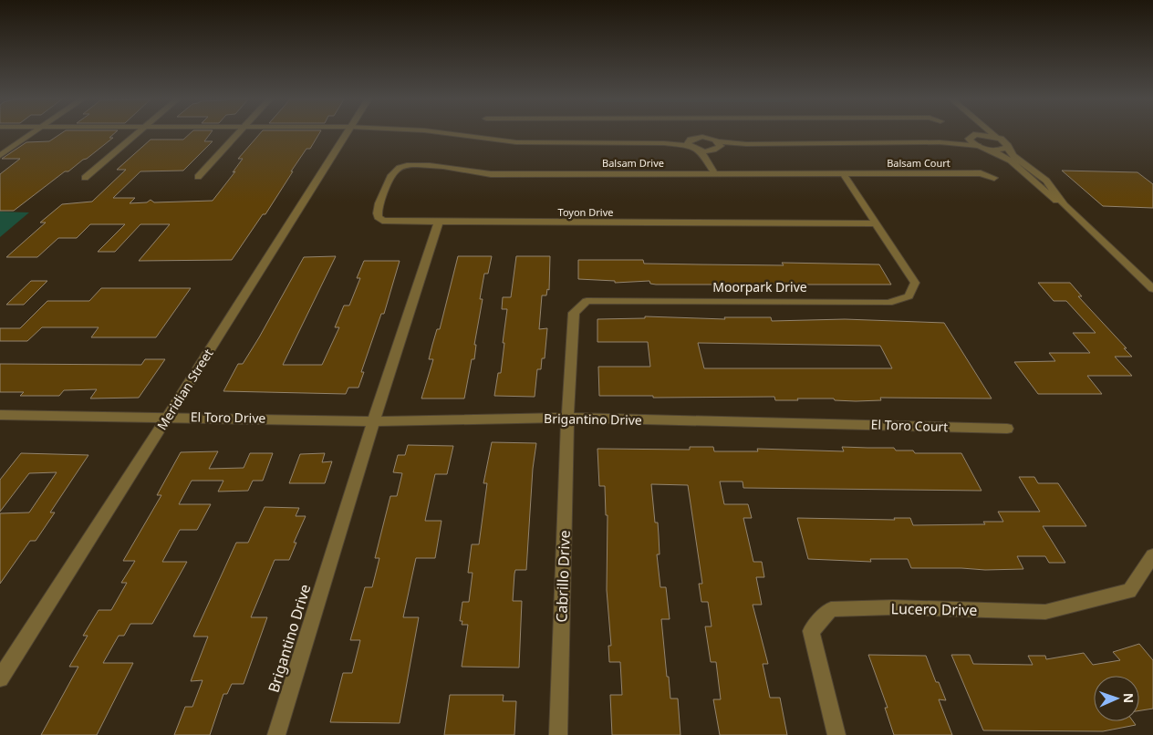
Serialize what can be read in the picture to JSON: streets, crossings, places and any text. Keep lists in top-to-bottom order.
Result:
{
  "streets": {
    "street": [
      "Balsam Drive",
      "Balsam Court",
      "Toyon Drive",
      "Moorpark Drive",
      "Meridian Street",
      "El Toro Drive",
      "Brigantino Drive",
      "El Toro Court",
      "Cabrillo Drive",
      "Lucero Drive"
    ]
  },
  "crossings": [
    ["Balsam Drive", "Balsam Court"],
    ["Balsam Drive", "Toyon Drive"],
    ["Balsam Drive", "Moorpark Drive"],
    ["Balsam Court", "Moorpark Drive"],
    ["Toyon Drive", "Moorpark Drive"],
    ["Toyon Drive", "Brigantino Drive"],
    ["Moorpark Drive", "Brigantino Drive"],
    ["Moorpark Drive", "Cabrillo Drive"],
    ["Meridian Street", "El Toro Drive"],
    ["El Toro Drive", "Brigantino Drive"],
    ["Brigantino Drive", "El Toro Court"],
    ["Brigantino Drive", "Cabrillo Drive"]
  ],
  "north": "right"
}
